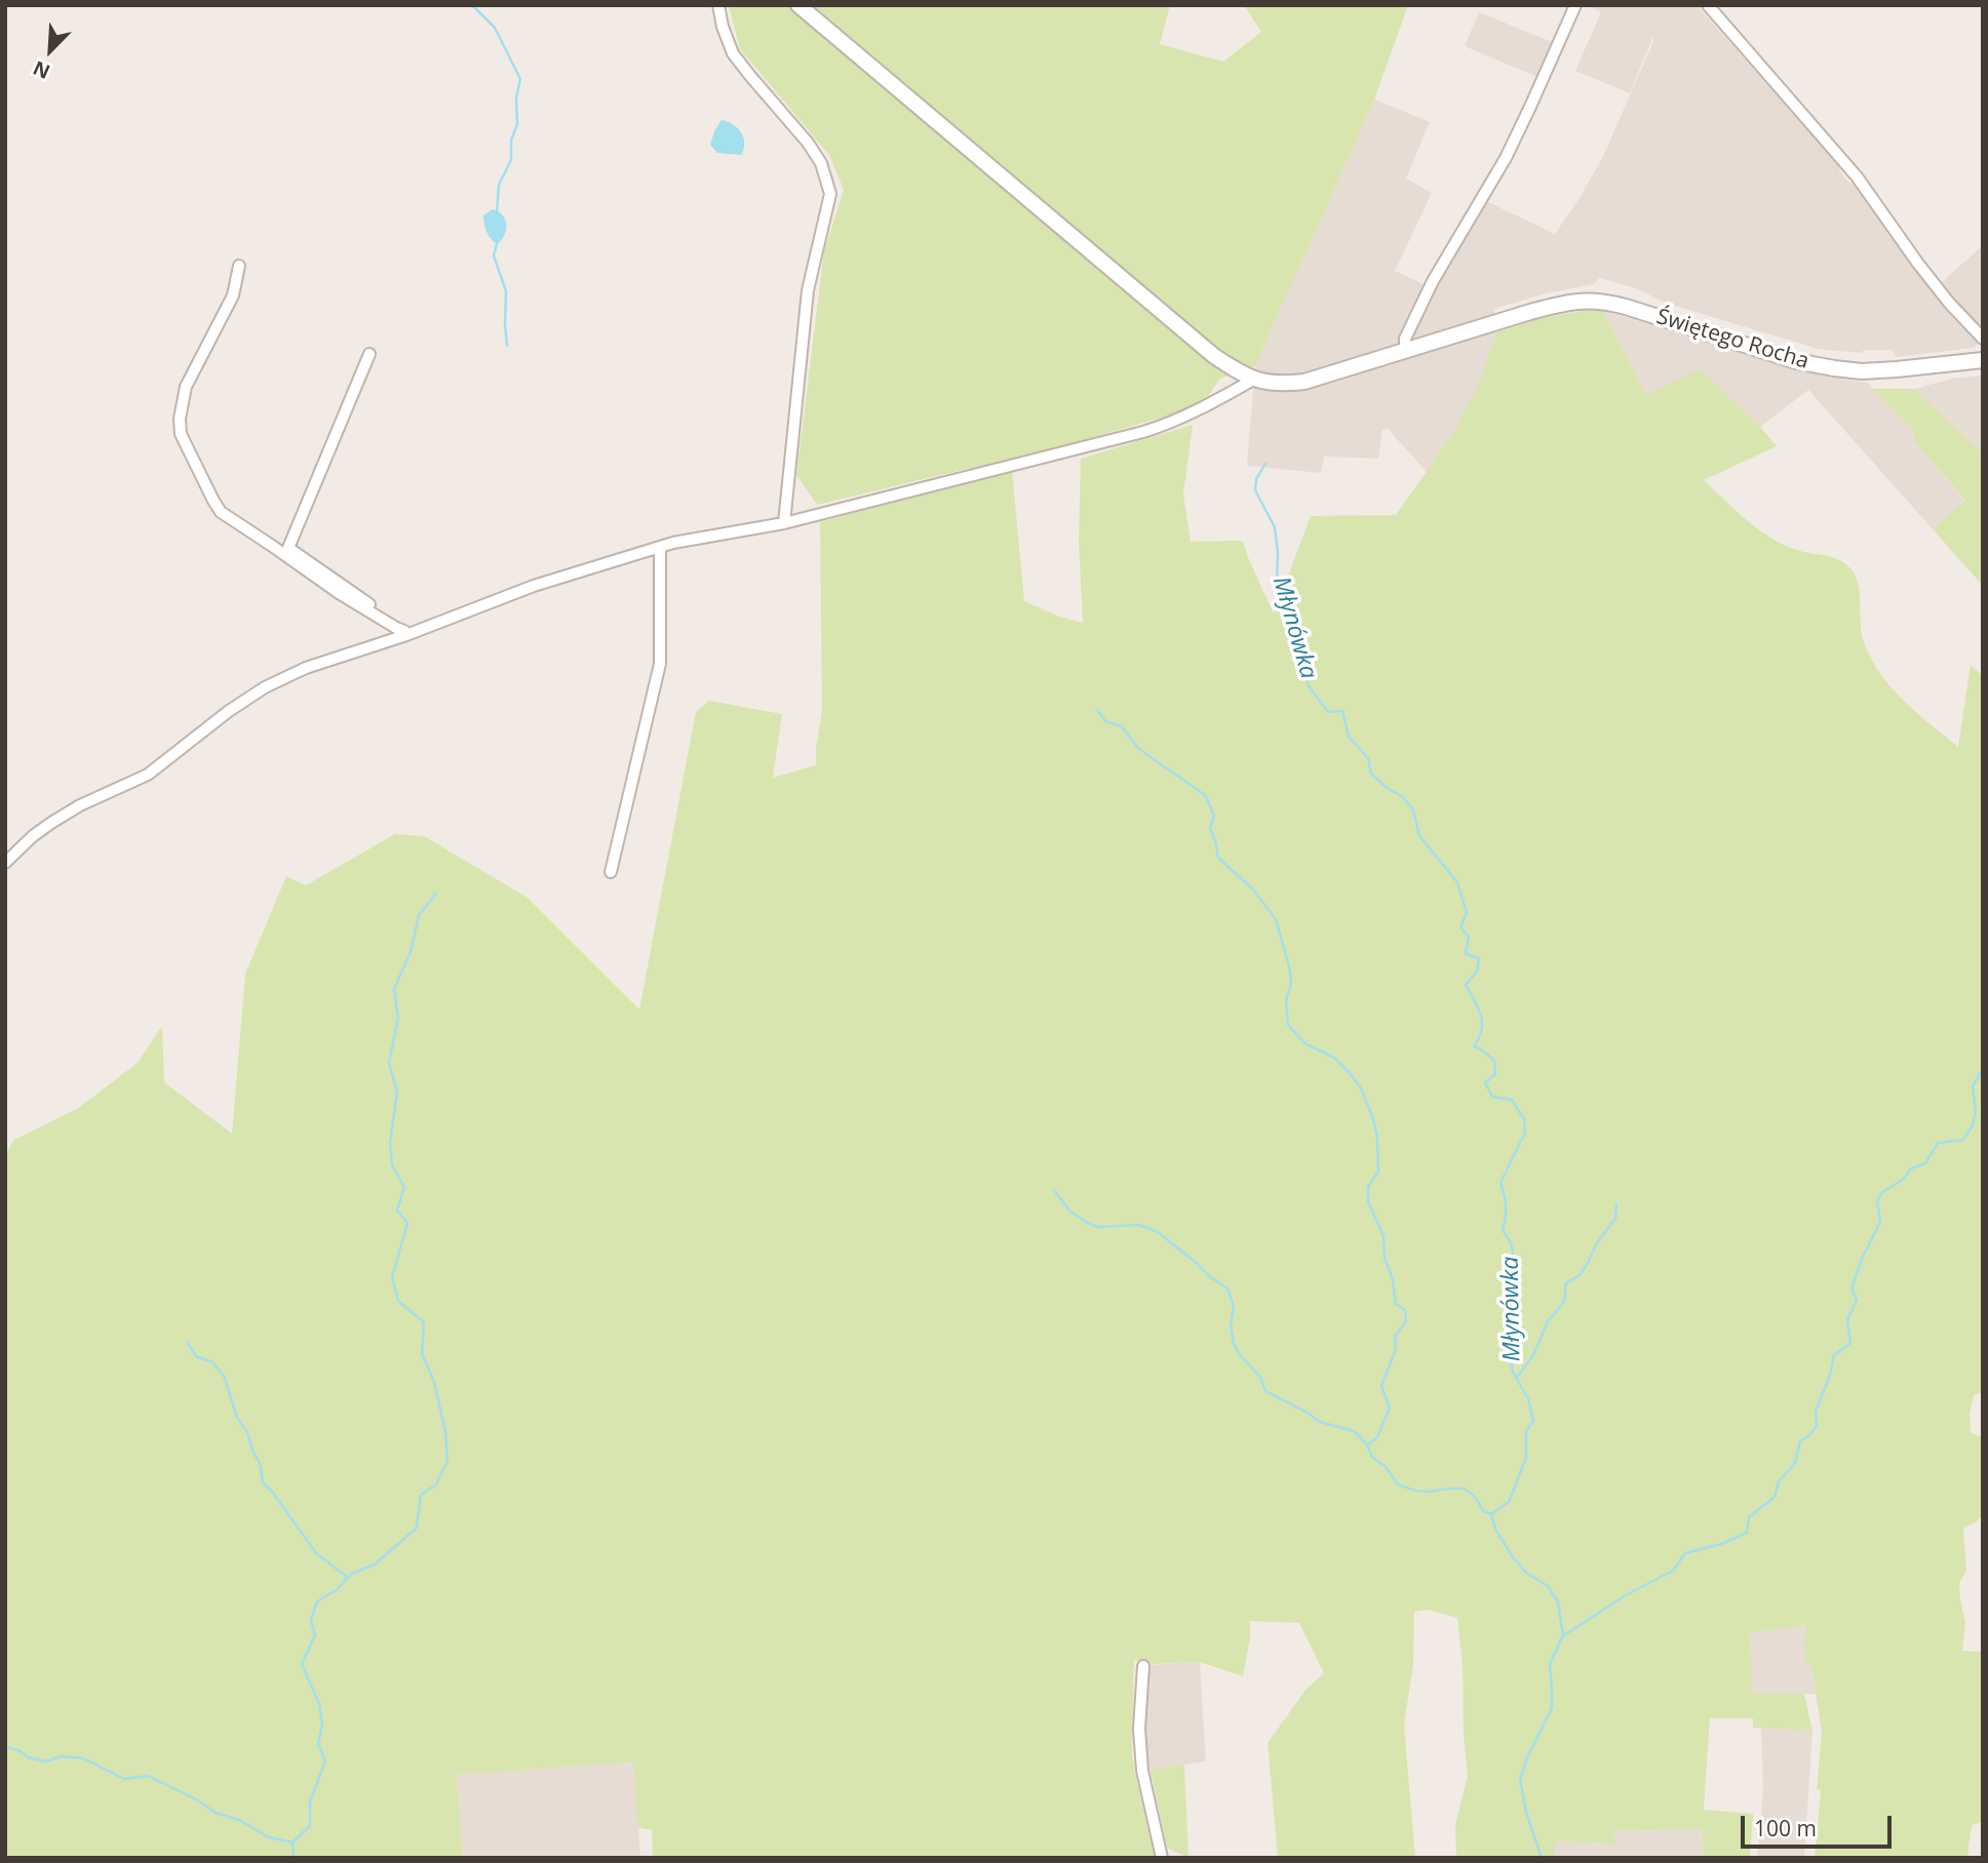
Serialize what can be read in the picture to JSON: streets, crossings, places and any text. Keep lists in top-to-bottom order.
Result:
{
  "streets": {
    "street": ["Świętego Rocha"]
  },
  "water": ["Młynówka"],
  "scale_bar": "100 m",
  "north": "bottom left"
}
